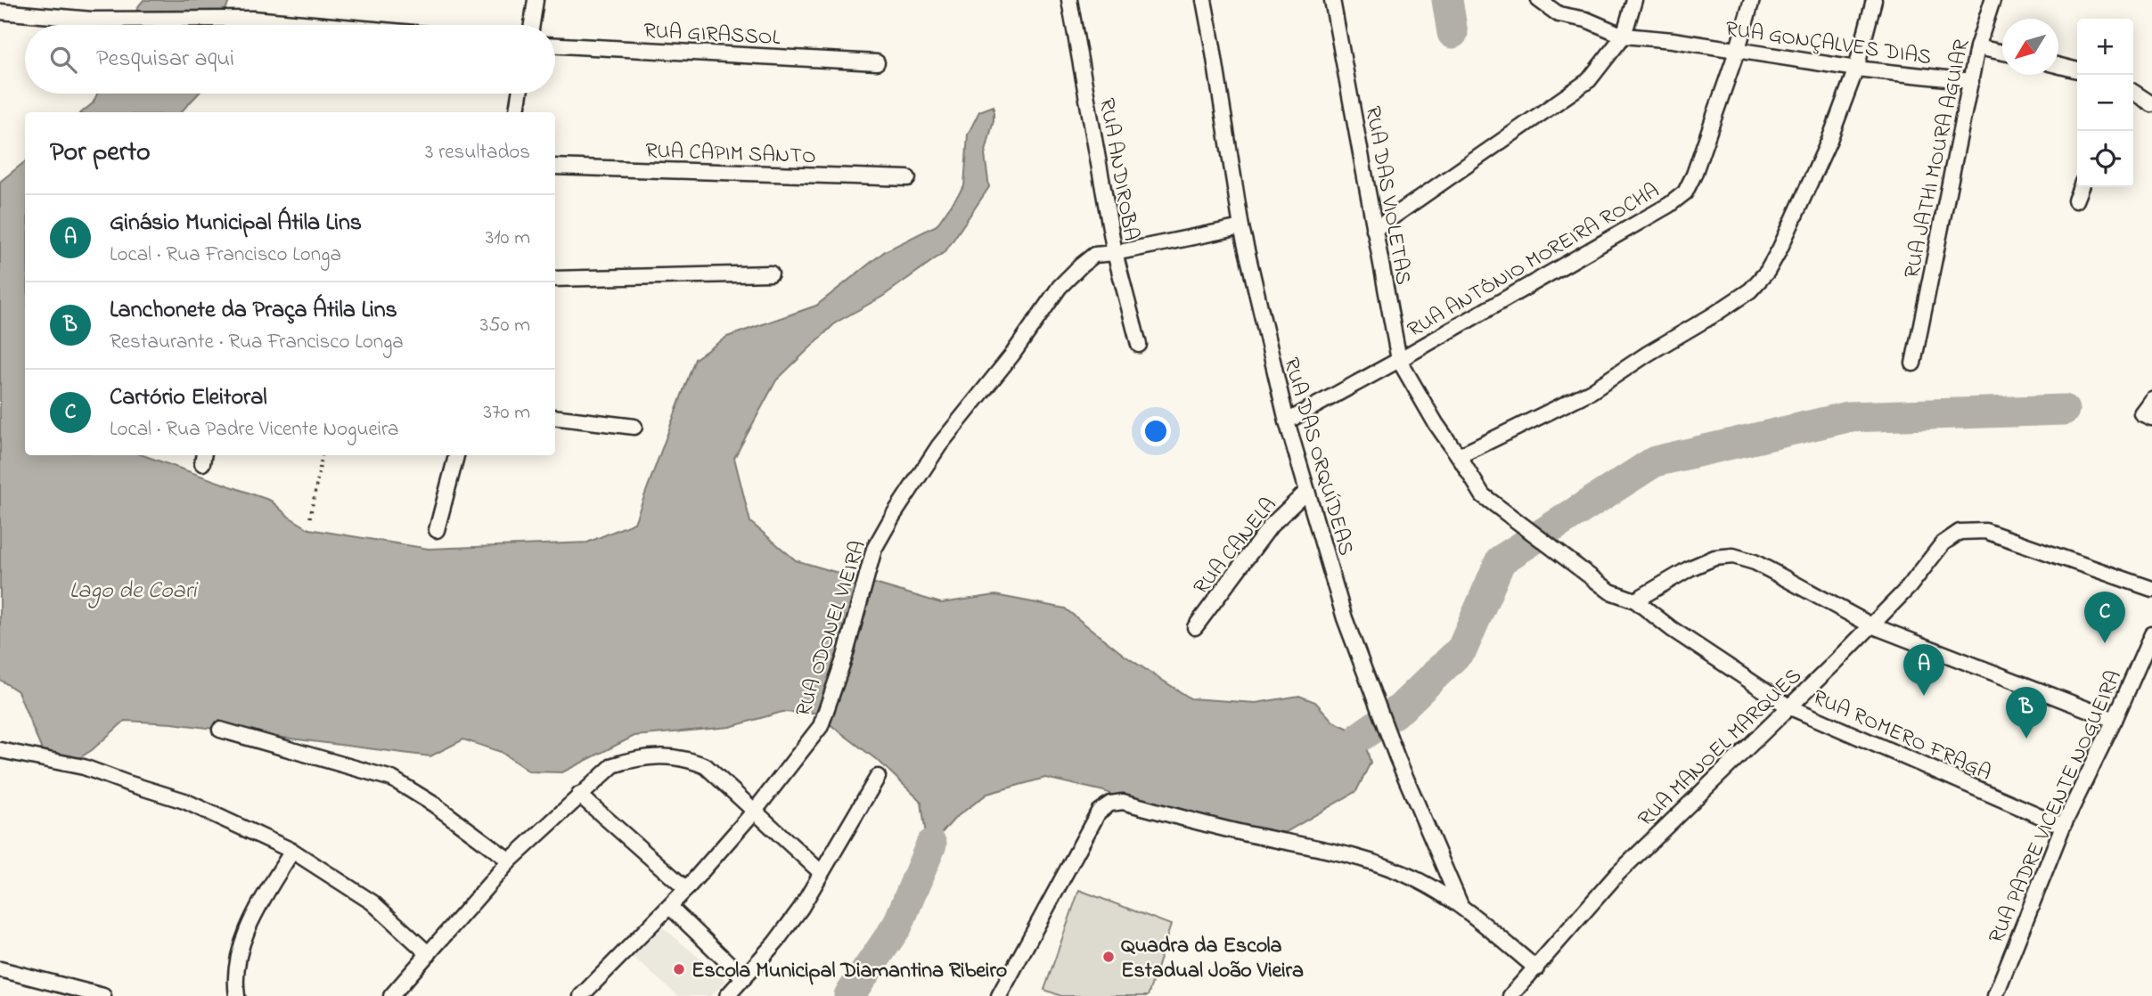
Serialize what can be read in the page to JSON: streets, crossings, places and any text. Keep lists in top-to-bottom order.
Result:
{
  "streets": {
    "street": [
      "RUA GIRASSOL",
      "RUA GONÇALVES DIAS",
      "RUA CAPIM SANTO",
      "RUA JATHI MOURA AGUIAR",
      "RUA ANDIROBA",
      "RUA DAS VIOLETAS",
      "RUA ANTÔNIO MOREIRA ROCHA",
      "RUA DAS ORQUÍDEAS",
      "RUA CANELA",
      "RUA ODONEL VIEIRA",
      "RUA ROMERO FRAGA",
      "RUA MANOEL MARQUES",
      "RUA PADRE VICENTE NOGUEIRA"
    ]
  },
  "crossings": [
    ["RUA GONÇALVES DIAS", "RUA JATHI MOURA AGUIAR"],
    ["RUA GONÇALVES DIAS", "RUA ANTÔNIO MOREIRA ROCHA"],
    ["RUA ANDIROBA", "RUA ODONEL VIEIRA"],
    ["RUA DAS VIOLETAS", "RUA ANTÔNIO MOREIRA ROCHA"],
    ["RUA DAS VIOLETAS", "RUA ROMERO FRAGA"],
    ["RUA ANTÔNIO MOREIRA ROCHA", "RUA DAS ORQUÍDEAS"],
    ["RUA DAS ORQUÍDEAS", "RUA CANELA"],
    ["RUA DAS ORQUÍDEAS", "RUA ODONEL VIEIRA"],
    ["RUA ROMERO FRAGA", "RUA MANOEL MARQUES"],
    ["RUA ROMERO FRAGA", "RUA PADRE VICENTE NOGUEIRA"]
  ],
  "water": ["Lago de Coari"],
  "places": ["Quadra da Escola Estadual João Vieira", "Escola Municipal Diamantina Ribeiro"],
  "north": "bottom left",
  "page": {
    "map_buttons": ["+", "−"],
    "search": "Pesquisar aqui",
    "heading": ["Por perto", "3 resultados"],
    "list": [
      {
        "mark": "A",
        "name": "Ginásio Municipal Átila Lins",
        "note": "Local · Rua Francisco Longa",
        "value": "310 m"
      },
      {
        "mark": "B",
        "name": "Lanchonete da Praça Átila Lins",
        "note": "Restaurante · Rua Francisco Longa",
        "value": "350 m"
      },
      {
        "mark": "C",
        "name": "Cartório Eleitoral",
        "note": "Local · Rua Padre Vicente Nogueira",
        "value": "370 m"
      }
    ],
    "pins": ["C", "A", "B"]
  }
}
